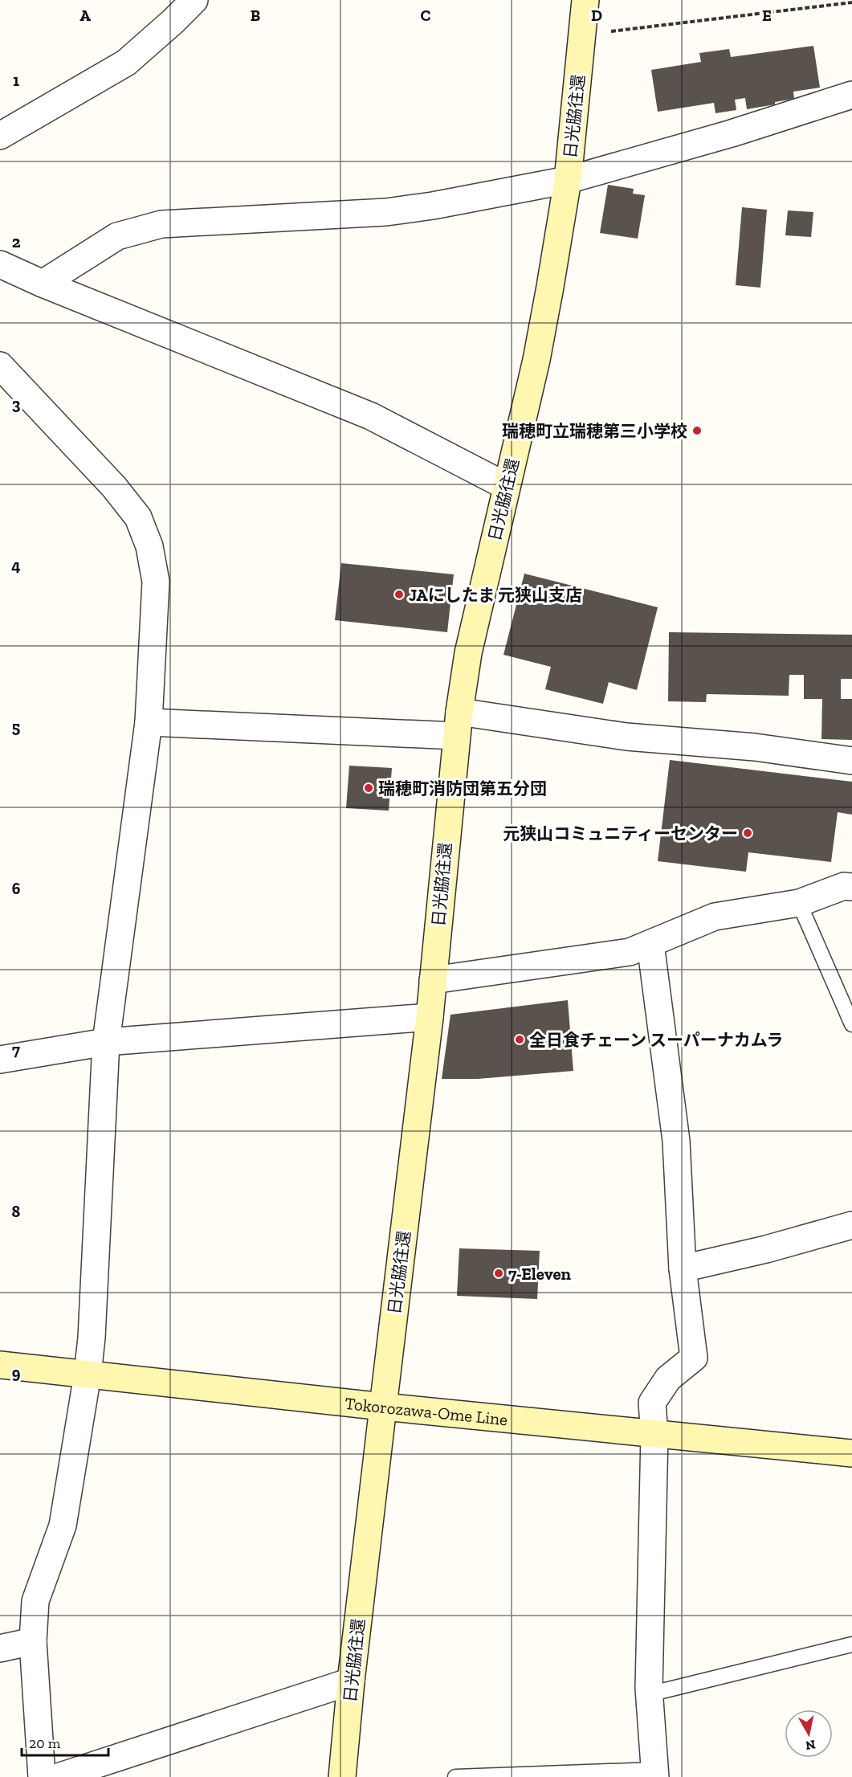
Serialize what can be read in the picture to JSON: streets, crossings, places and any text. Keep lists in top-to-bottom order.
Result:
{
  "streets": {
    "main road": ["日光脇往還", "Tokorozawa-Ome Line"]
  },
  "crossings": [
    ["日光脇往還", "Tokorozawa-Ome Line"]
  ],
  "places": [
    "瑞穂町立瑞穂第三小学校",
    "JAにしたま 元狭山支店",
    "瑞穂町消防団第五分団",
    "元狭山コミュニティーセンター",
    "全日食チェーン スーパーナカムラ",
    "7-Eleven"
  ],
  "scale_bar": "20 m",
  "north": "bottom",
  "grid": {
    "columns": [
      "A",
      "B",
      "C",
      "D",
      "E"
    ],
    "rows": [
      "1",
      "2",
      "3",
      "4",
      "5",
      "6",
      "7",
      "8",
      "9"
    ]
  }
}
